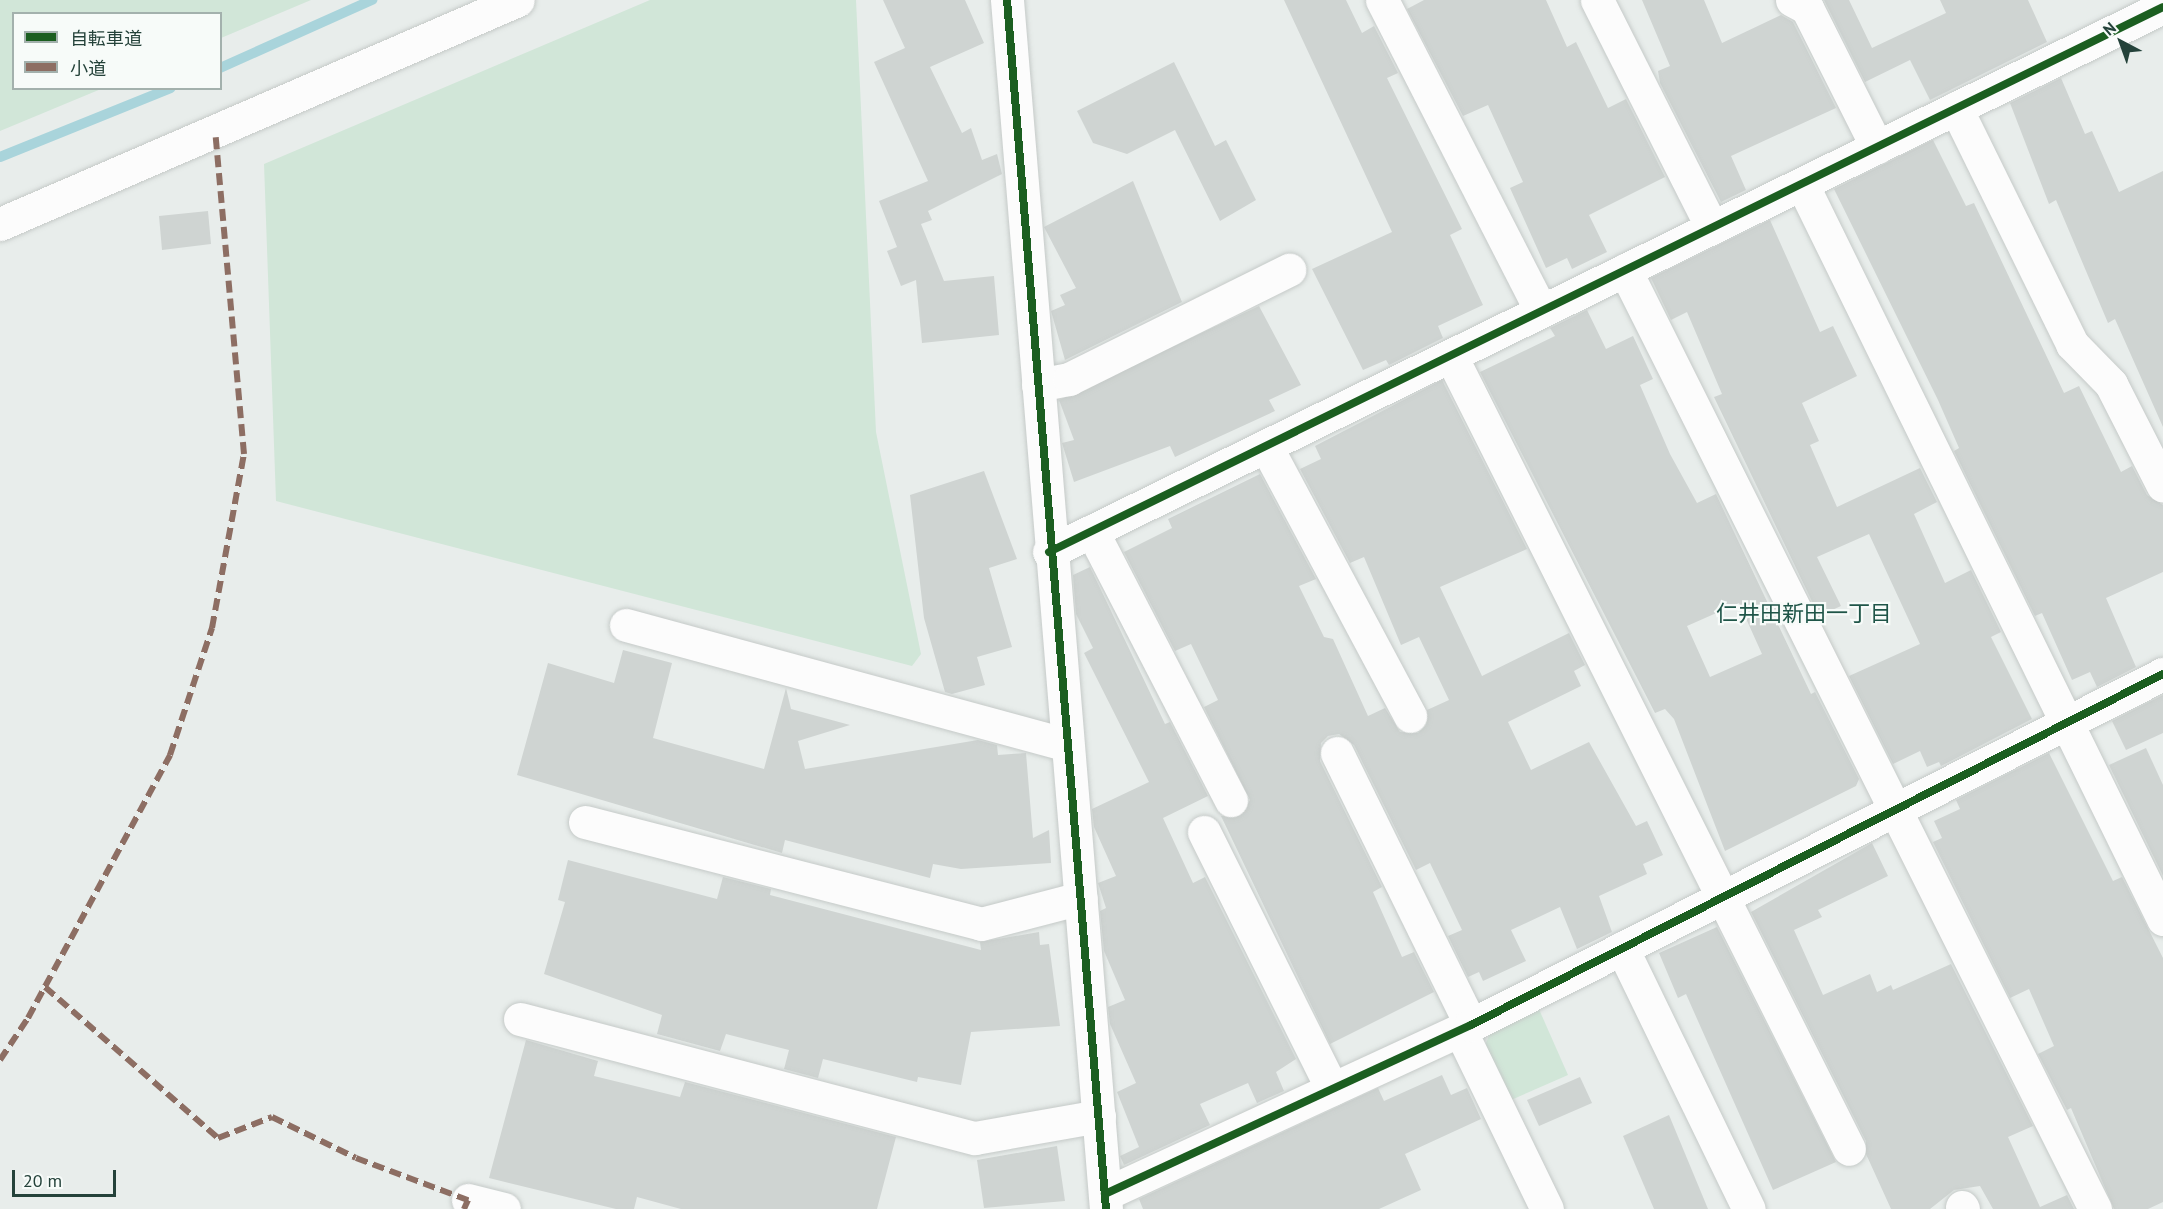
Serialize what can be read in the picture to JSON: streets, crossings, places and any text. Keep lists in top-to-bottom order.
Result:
{
  "districts": ["仁井田新田一丁目"],
  "legend": ["自転車道", "小道"],
  "scale_bar": "20 m",
  "north": "top left"
}
